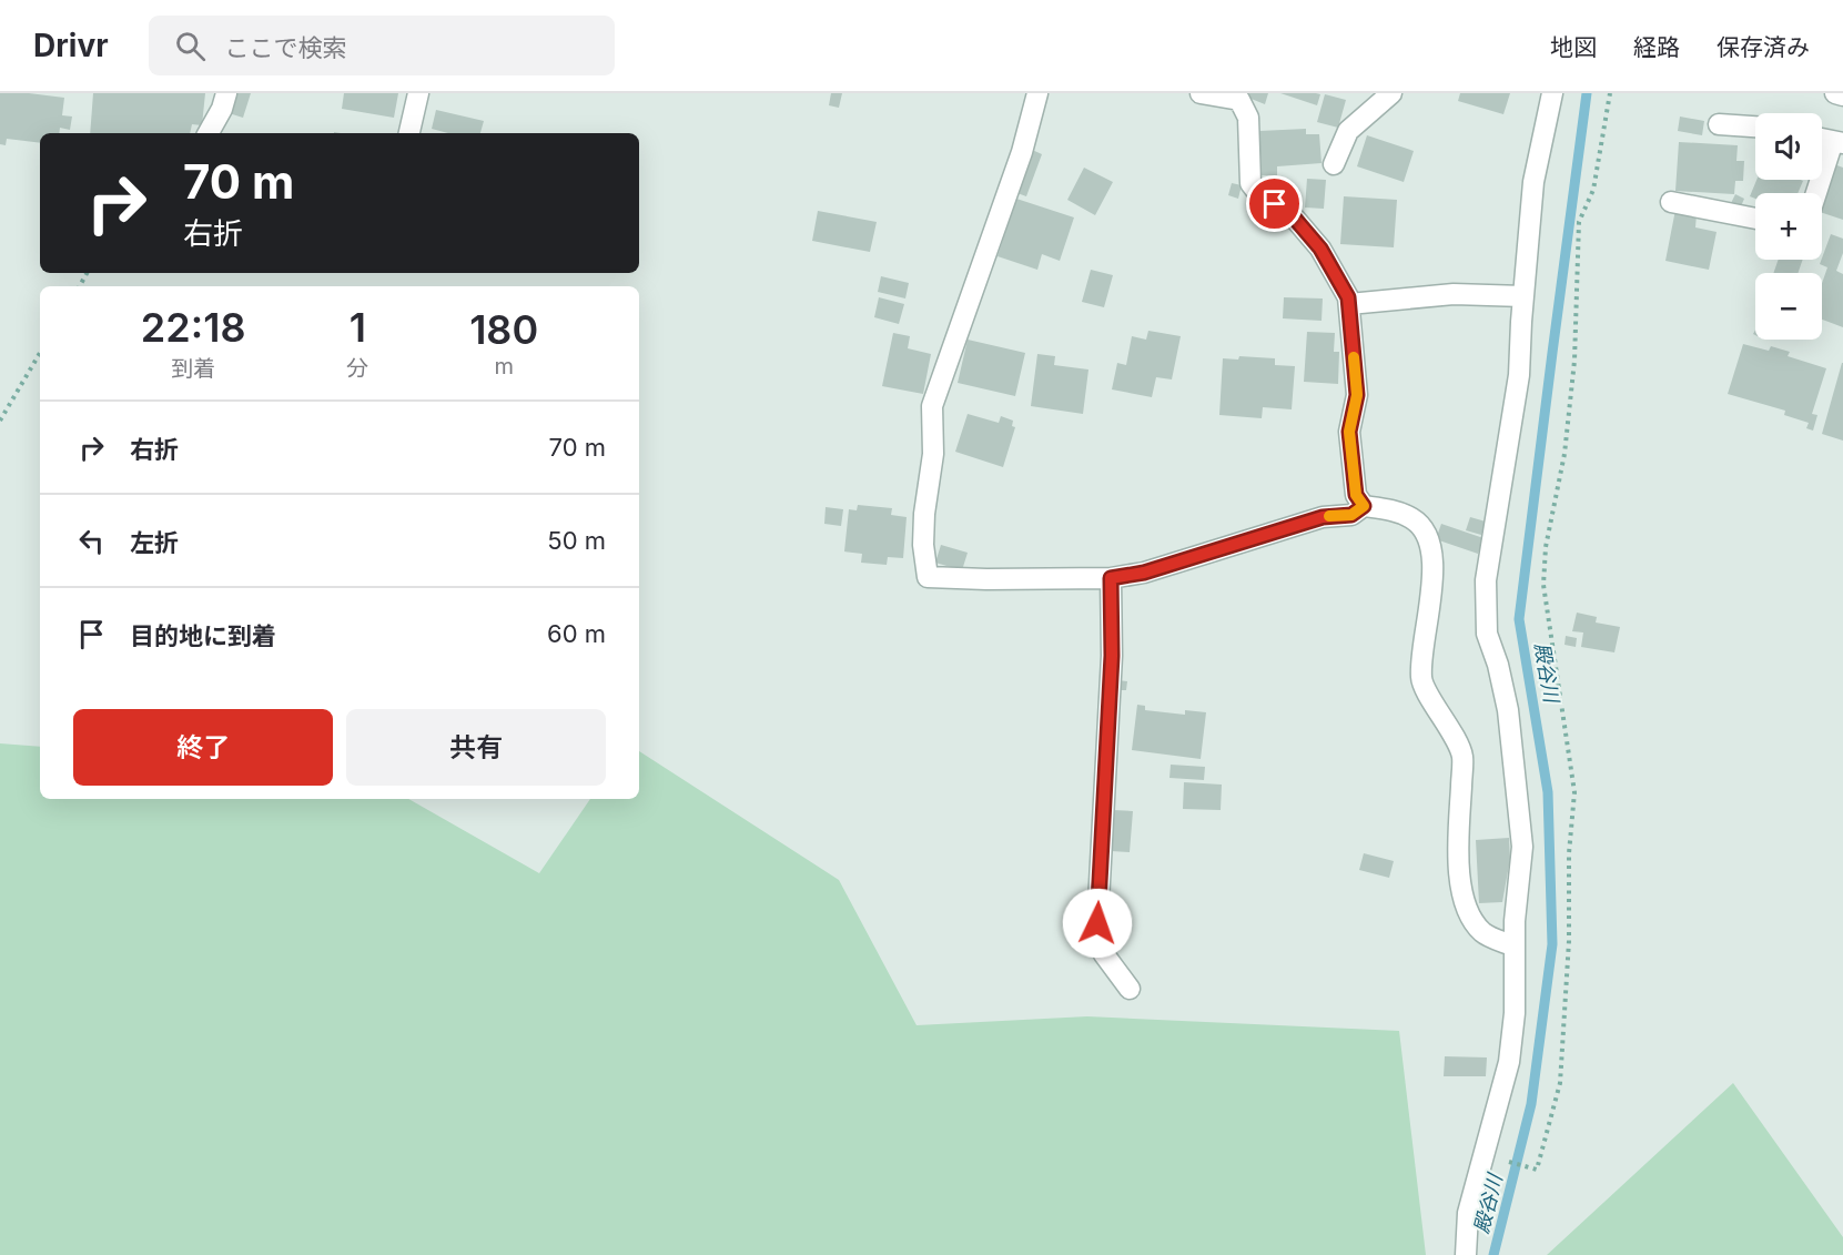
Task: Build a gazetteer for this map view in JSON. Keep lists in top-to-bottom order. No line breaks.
{"water":["殿谷川"],"page":{"header":"Drivr","search":"ここで検索","nav":["地図","経路","保存済み"],"map_buttons":["+","−"],"turn":["70 m","右折"],"eta":["22:18","到着","1","分","180","m"],"list":[{"name":"右折","value":"70 m"},{"name":"左折","value":"50 m"},{"name":"目的地に到着","value":"60 m"}],"buttons":["終了","共有"]}}
